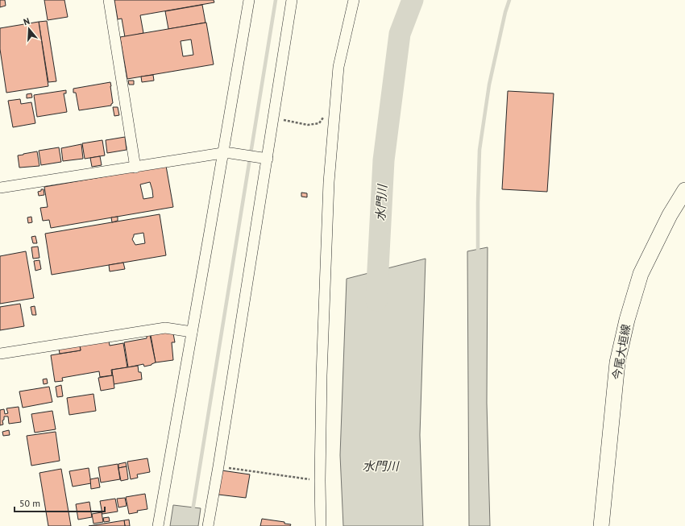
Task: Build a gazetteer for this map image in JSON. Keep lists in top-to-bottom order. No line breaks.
{"streets":{"main road":["今尾大垣線"]},"water":["水門川"],"scale_bar":"50 m","north":"top"}
